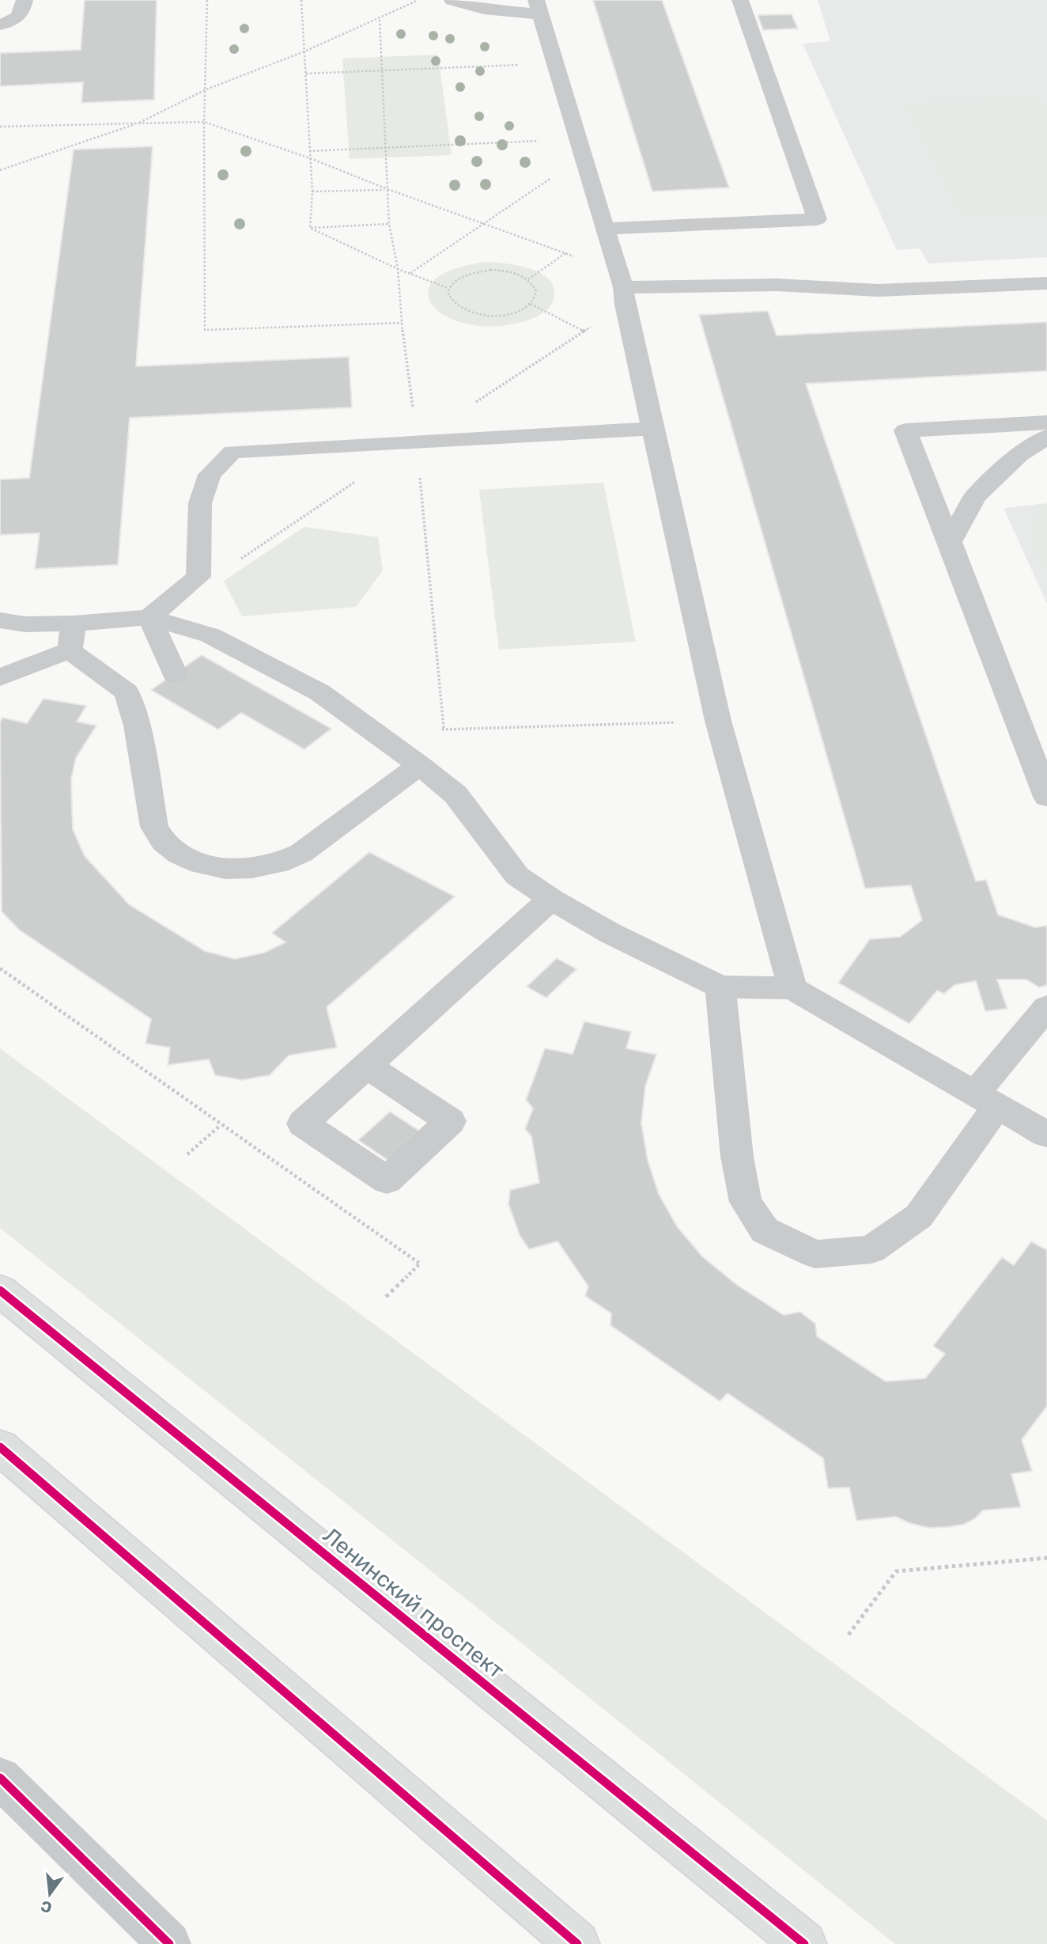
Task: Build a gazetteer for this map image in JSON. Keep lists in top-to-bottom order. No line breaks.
{"streets":{"main road":["Ленинский проспект"]},"north":"bottom"}
